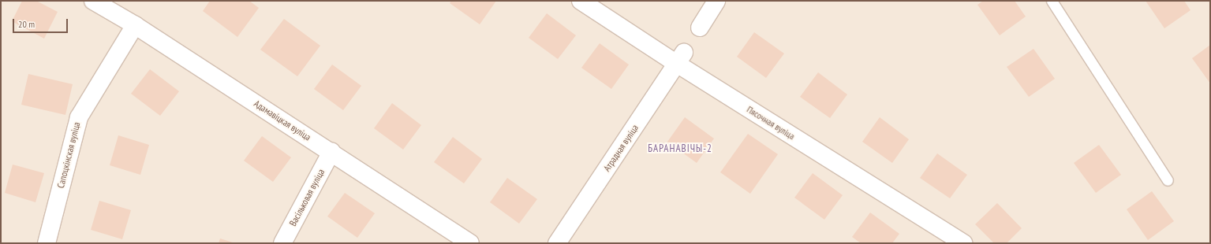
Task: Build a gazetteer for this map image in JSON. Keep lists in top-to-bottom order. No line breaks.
{"streets":{"street":["Адамавіцкая вуліца","Пясочная вуліца","Атрадная вуліца","Сапоцкінская вуліца","Васільковая вуліца"]},"crossings":[["Адамавіцкая вуліца","Сапоцкінская вуліца"],["Адамавіцкая вуліца","Васільковая вуліца"],["Пясочная вуліца","Атрадная вуліца"]],"districts":["БАРАНАВІЧЫ-2"],"scale_bar":"20 m"}
